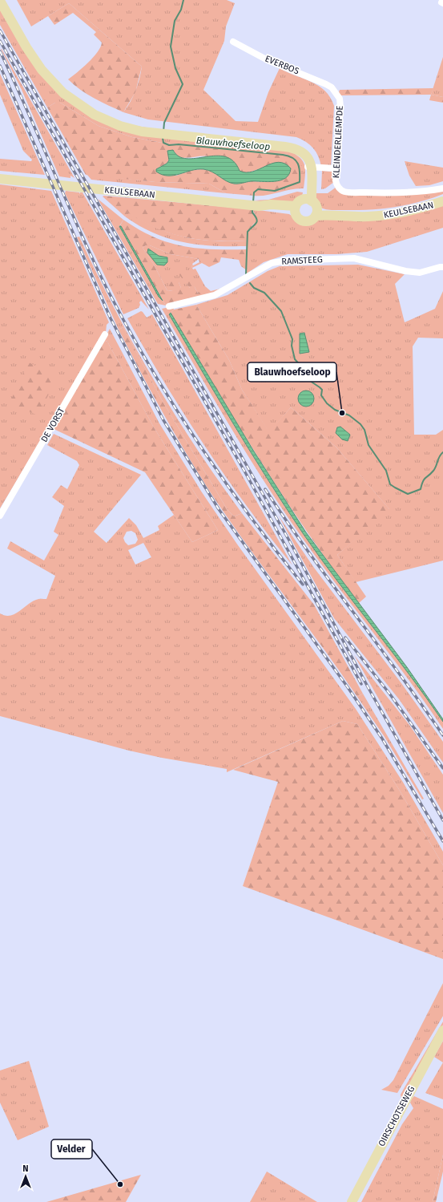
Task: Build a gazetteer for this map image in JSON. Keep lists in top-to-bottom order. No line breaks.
{"streets":{"street":["EVERBOS","KLEINDERLIEMPDE","KEULSEBAAN","RAMSTEEG","DE VORST","OIRSCHOTSEWEG"]},"crossings":[["EVERBOS","KLEINDERLIEMPDE"]],"water":["Blauwhoefseloop"],"places":["Blauwhoefseloop","Velder"],"north":"top"}
